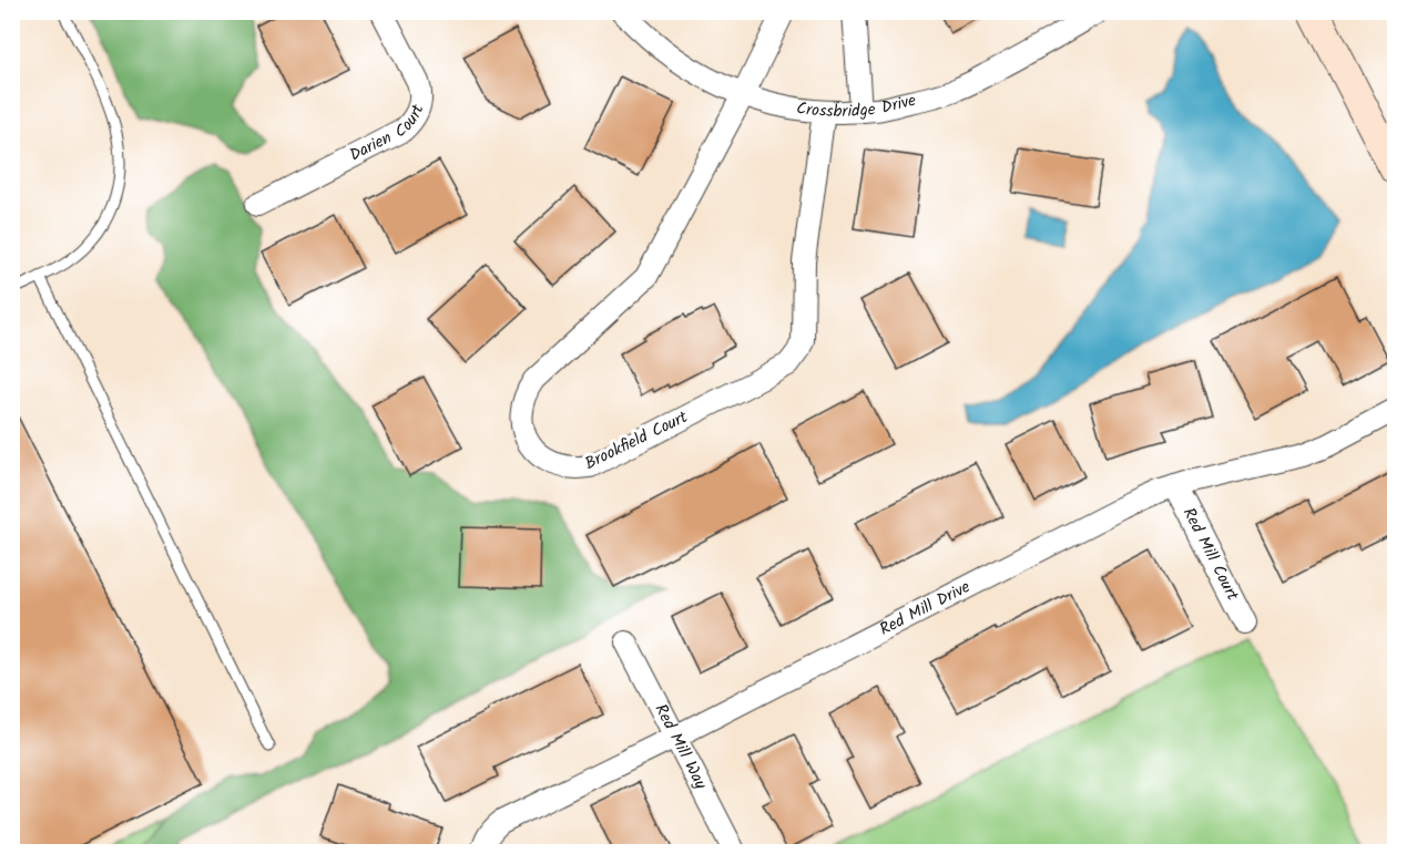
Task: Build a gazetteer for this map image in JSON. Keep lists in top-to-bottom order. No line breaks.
{"streets":{"street":["Crossbridge Drive","Darien Court","Brookfield Court","Red Mill Court","Red Mill Drive","Red Mill Way"]},"crossings":[["Crossbridge Drive","Brookfield Court"],["Red Mill Court","Red Mill Drive"],["Red Mill Drive","Red Mill Way"]]}
